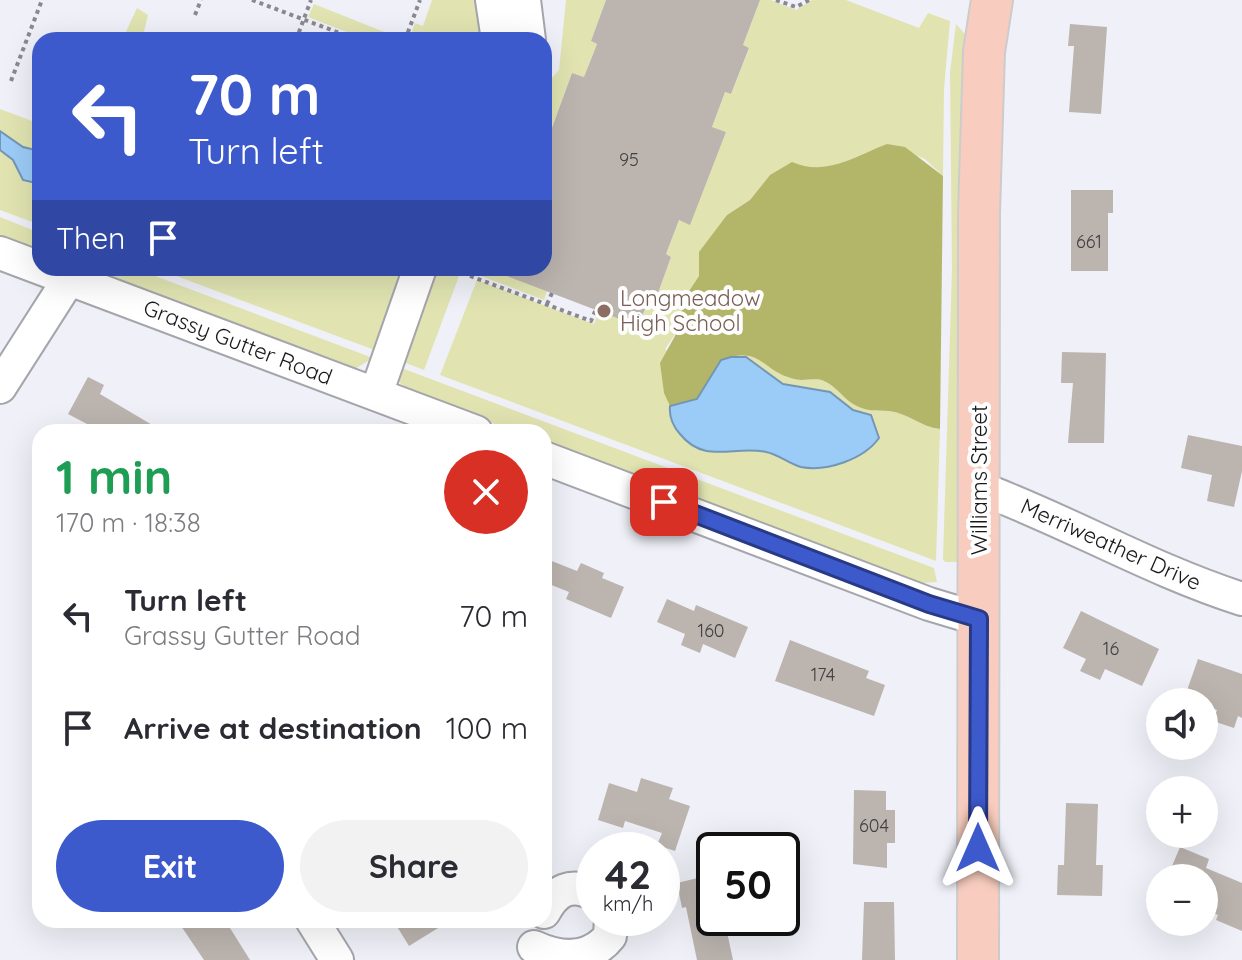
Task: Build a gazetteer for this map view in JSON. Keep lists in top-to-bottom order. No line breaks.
{"streets":{"main road":["Williams Street"],"street":["Grassy Gutter Road","Merriweather Drive"]},"crossings":[["Williams Street","Merriweather Drive"]],"places":["Longmeadow High School"],"house_numbers":["95","661","160","16","174","604"],"page":{"turn":["70 m","Turn left"],"then":"Then","heading":["1 min","170 m · 18:38"],"list":[{"name":"Turn left","note":"Grassy Gutter Road","value":"70 m"},{"name":"Arrive at destination","value":"100 m"}],"map_buttons":["+","−"],"buttons":["Exit","Share"],"speed":"42 km/h","limit":"50"}}
